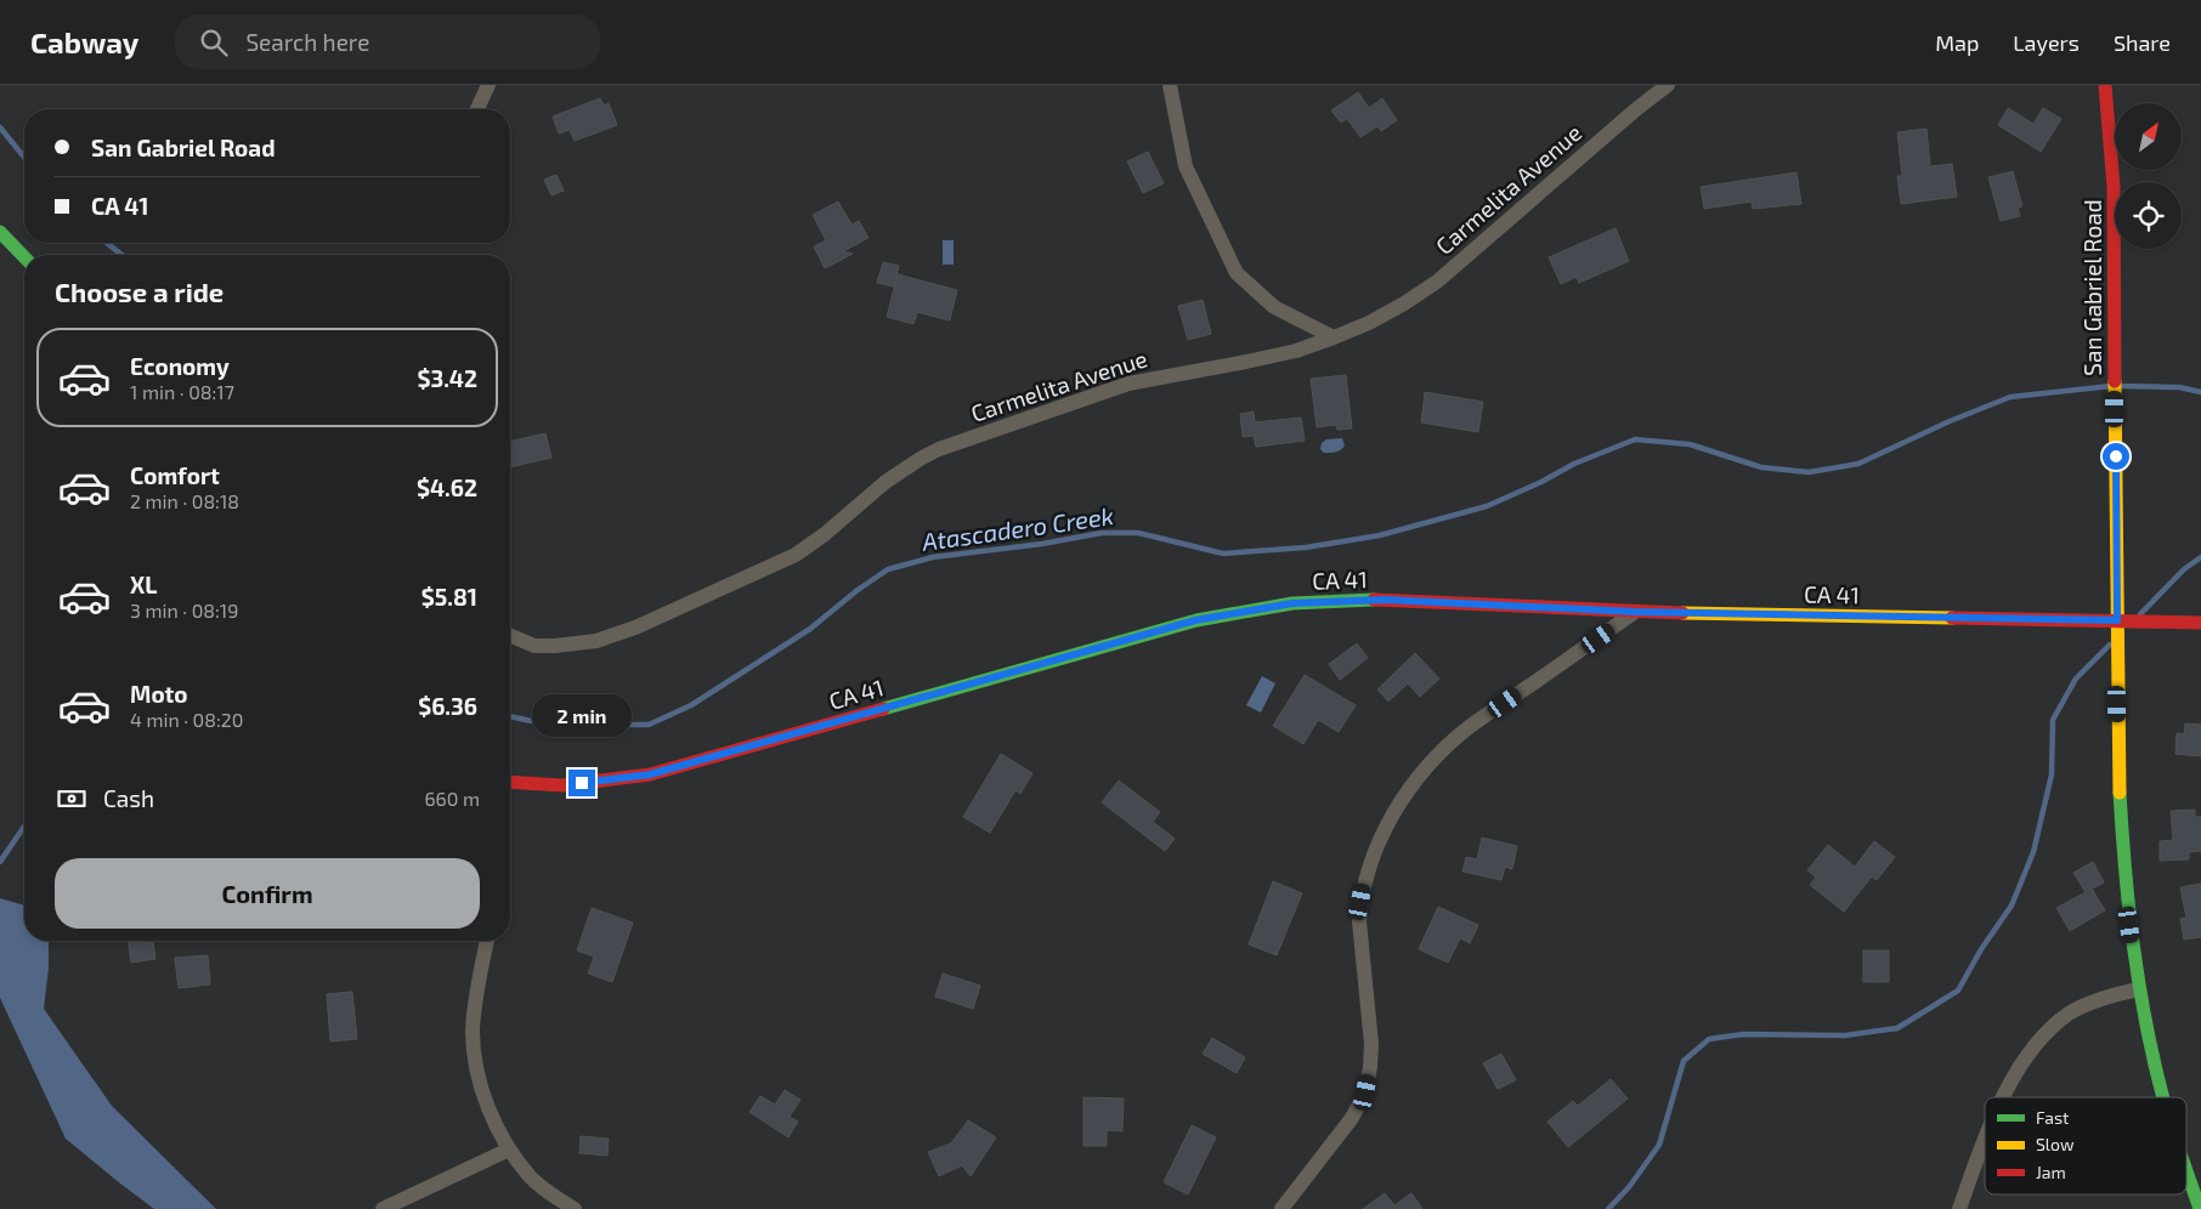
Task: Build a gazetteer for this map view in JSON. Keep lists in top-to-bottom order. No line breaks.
{"streets":{"main road":["San Gabriel Road","CA 41"],"street":["Carmelita Avenue"]},"crossings":[["San Gabriel Road","CA 41"]],"water":["Atascadero Creek"],"legend":["Fast","Slow","Jam"],"north":"top right","page":{"header":"Cabway","search":"Search here","nav":["Map","Layers","Share"],"banner":["San Gabriel Road","CA 41"],"heading":"Choose a ride","list":[{"name":"Economy","note":"1 min · 08:17","value":"$3.42"},{"name":"Comfort","note":"2 min · 08:18","value":"$4.62"},{"name":"XL","note":"3 min · 08:19","value":"$5.81"},{"name":"Moto","note":"4 min · 08:20","value":"$6.36"}],"bubble":"2 min","pay":["Cash","660 m"],"buttons":"Confirm"}}
